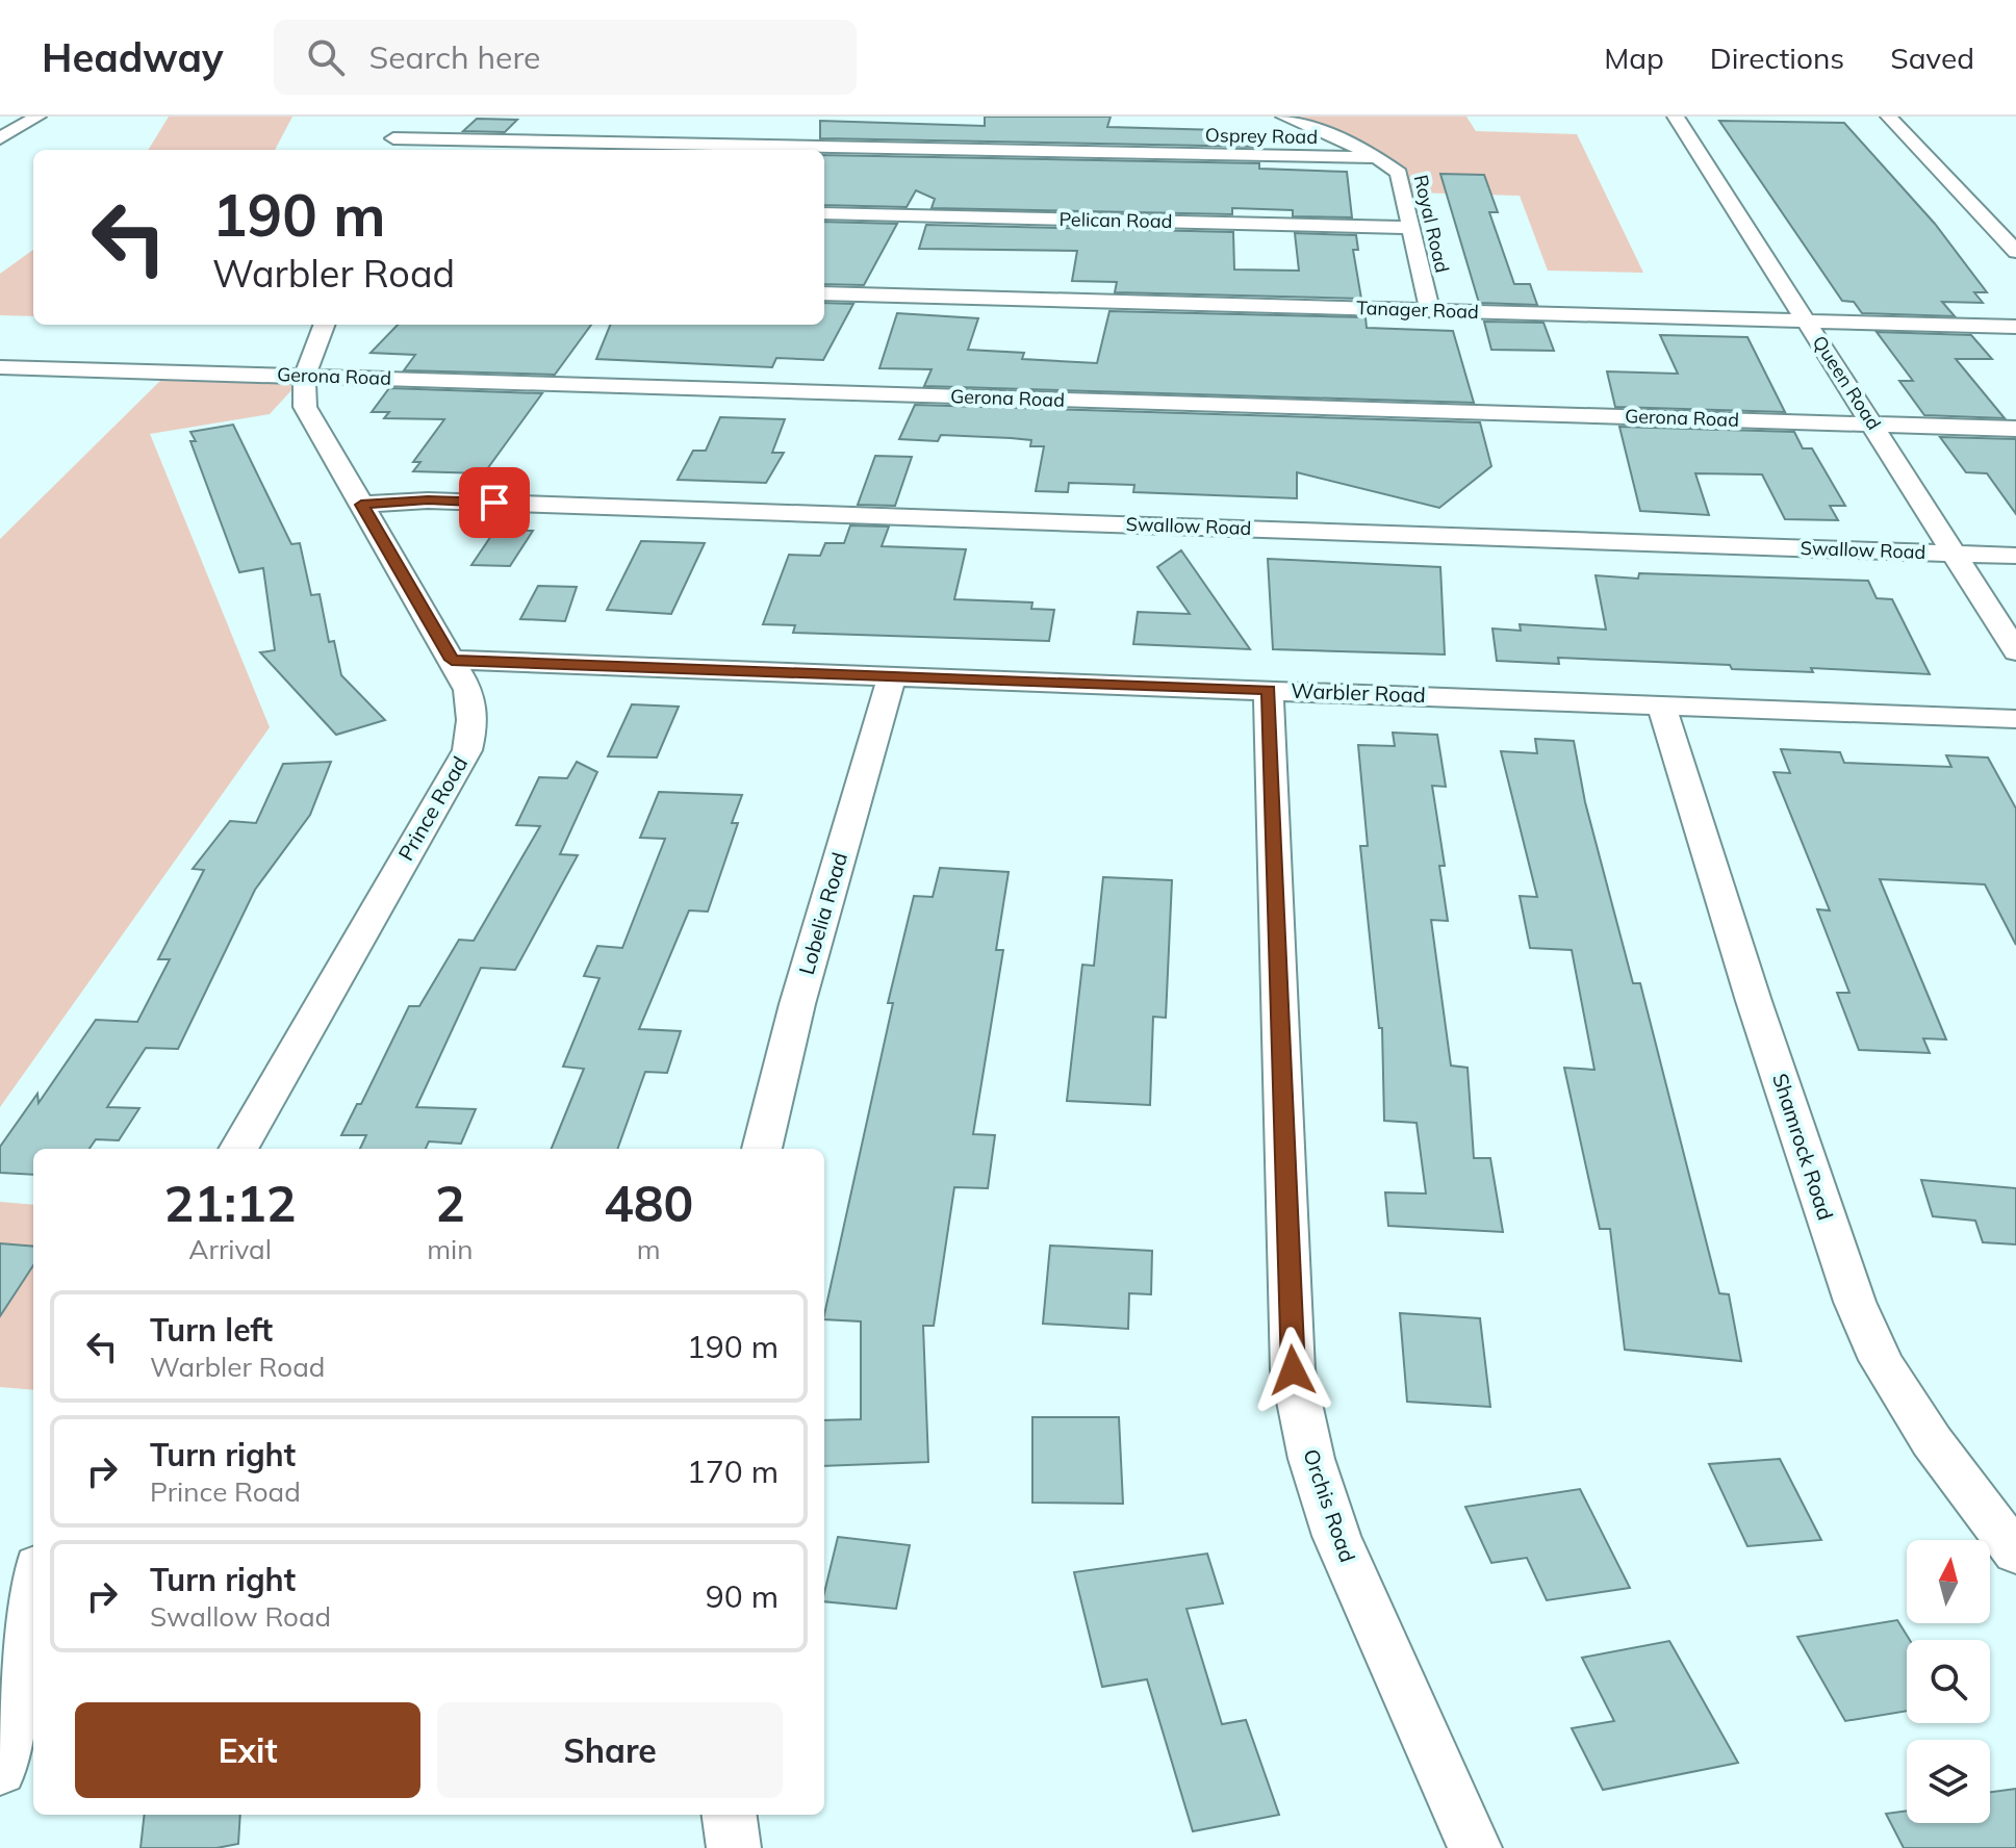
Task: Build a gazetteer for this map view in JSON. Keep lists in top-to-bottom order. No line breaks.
{"streets":{"street":["Osprey Road","Pelican Road","Royal Road","Tanager Road","Gerona Road","Queen Road","Swallow Road","Warbler Road","Prince Road","Lobelia Road","Shamrock Road","Orchis Road"]},"crossings":[["Osprey Road","Royal Road"],["Pelican Road","Royal Road"],["Royal Road","Tanager Road"],["Tanager Road","Queen Road"],["Gerona Road","Queen Road"],["Gerona Road","Prince Road"],["Queen Road","Swallow Road"],["Swallow Road","Prince Road"],["Warbler Road","Prince Road"],["Warbler Road","Lobelia Road"],["Warbler Road","Shamrock Road"],["Warbler Road","Orchis Road"]],"north":"top","page":{"header":"Headway","search":"Search here","nav":["Map","Directions","Saved"],"turn":["190 m","Warbler Road"],"eta":["21:12","Arrival","2","min","480","m"],"list":[{"name":"Turn left","note":"Warbler Road","value":"190 m"},{"name":"Turn right","note":"Prince Road","value":"170 m"},{"name":"Turn right","note":"Swallow Road","value":"90 m"}],"buttons":["Exit","Share"]}}
